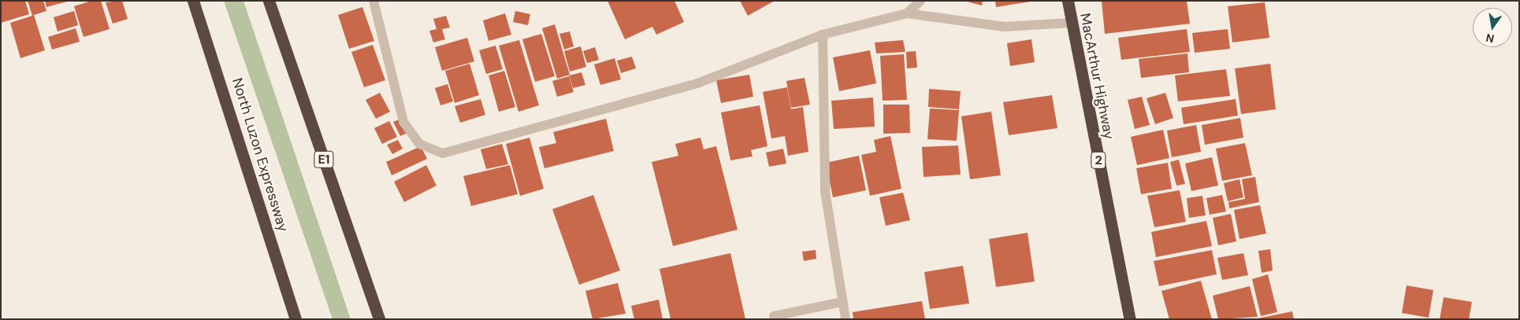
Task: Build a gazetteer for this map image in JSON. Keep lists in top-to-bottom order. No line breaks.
{"streets":{"highway":["MacArthur Highway","North Luzon Expressway","E1","2"]},"north":"bottom"}
